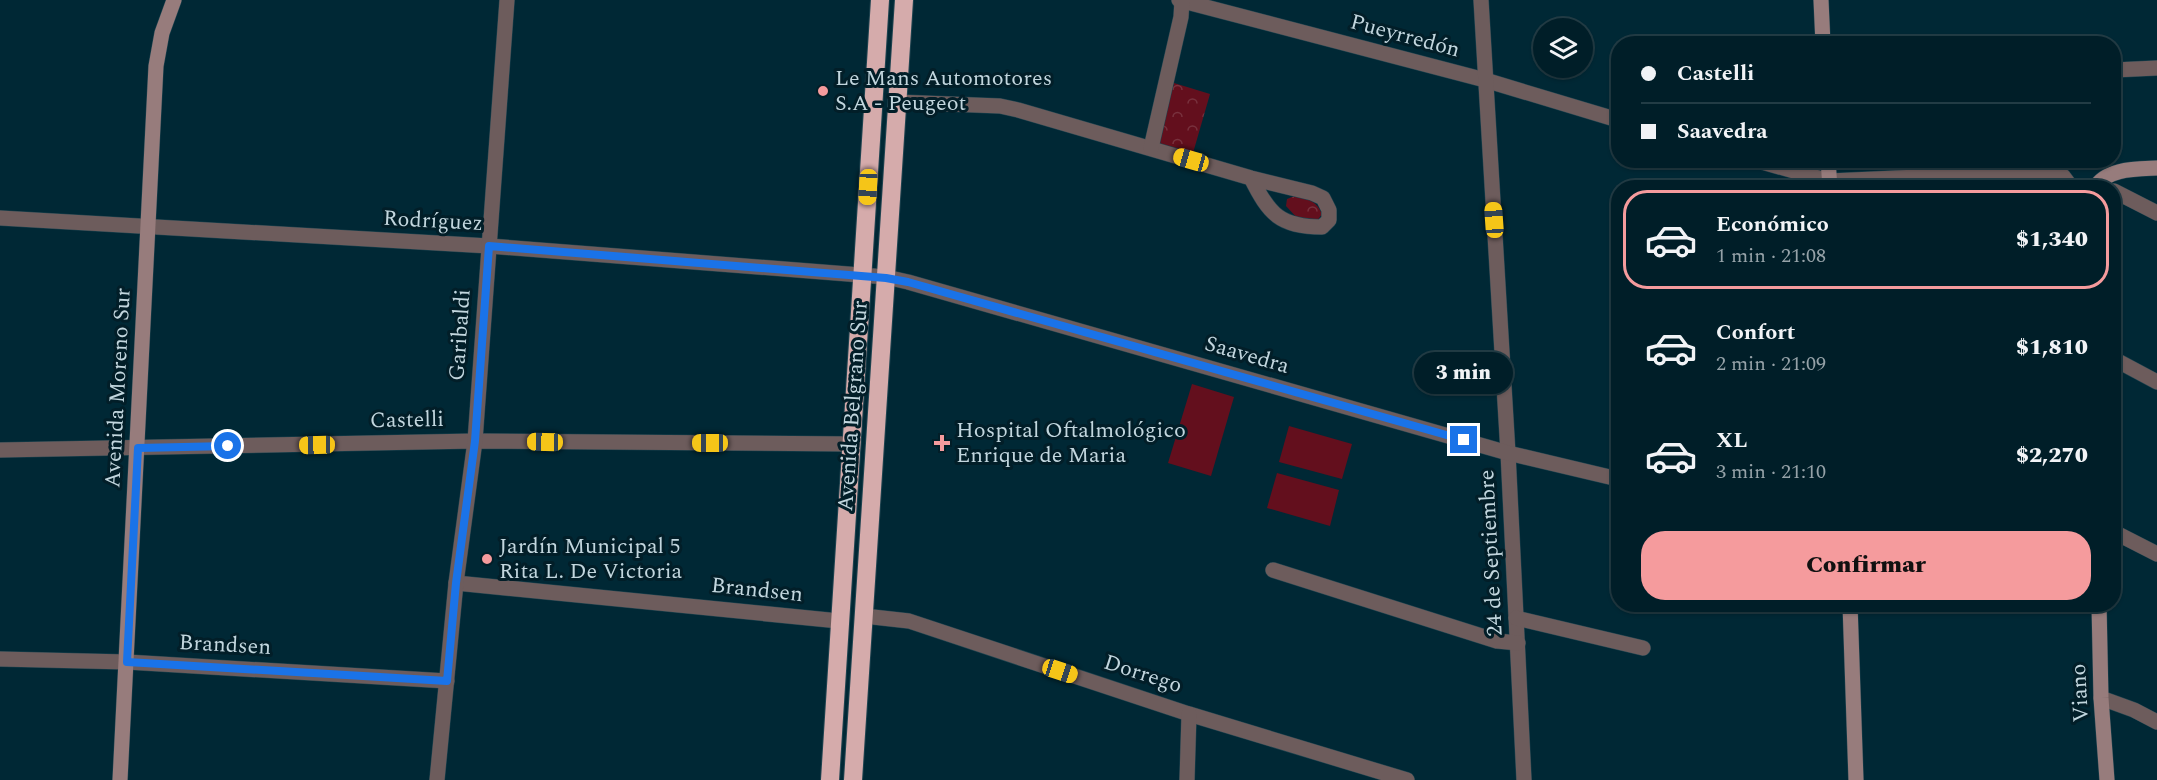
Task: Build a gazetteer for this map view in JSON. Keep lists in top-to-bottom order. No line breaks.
{"streets":{"highway":["Avenida Belgrano Sur"],"street":["Pueyrredón","Rodríguez","Garibaldi","Saavedra","Avenida Moreno Sur","Castelli","24 de Septiembre","Brandsen","Dorrego","Viano"]},"crossings":[["Pueyrredón","24 de Septiembre"],["Rodríguez","Garibaldi"],["Rodríguez","Saavedra"],["Rodríguez","Avenida Moreno Sur"],["Rodríguez","Avenida Belgrano Sur"],["Garibaldi","Castelli"],["Garibaldi","Brandsen"],["Saavedra","Avenida Belgrano Sur"],["Saavedra","24 de Septiembre"],["Avenida Moreno Sur","Castelli"],["Avenida Moreno Sur","Brandsen"],["Avenida Belgrano Sur","Castelli"],["Avenida Belgrano Sur","Brandsen"],["Avenida Belgrano Sur","Dorrego"]],"places":{"other":["Le Mans Automotores S.A - Peugeot","Jardín Municipal 5 Rita L. De Victoria"],"health":["Hospital Oftalmológico Enrique de Maria"]},"page":{"banner":["Castelli","Saavedra"],"list":[{"name":"Económico","note":"1 min · 21:08","value":"$1,340"},{"name":"Confort","note":"2 min · 21:09","value":"$1,810"},{"name":"XL","note":"3 min · 21:10","value":"$2,270"}],"bubble":"3 min","buttons":"Confirmar"}}
